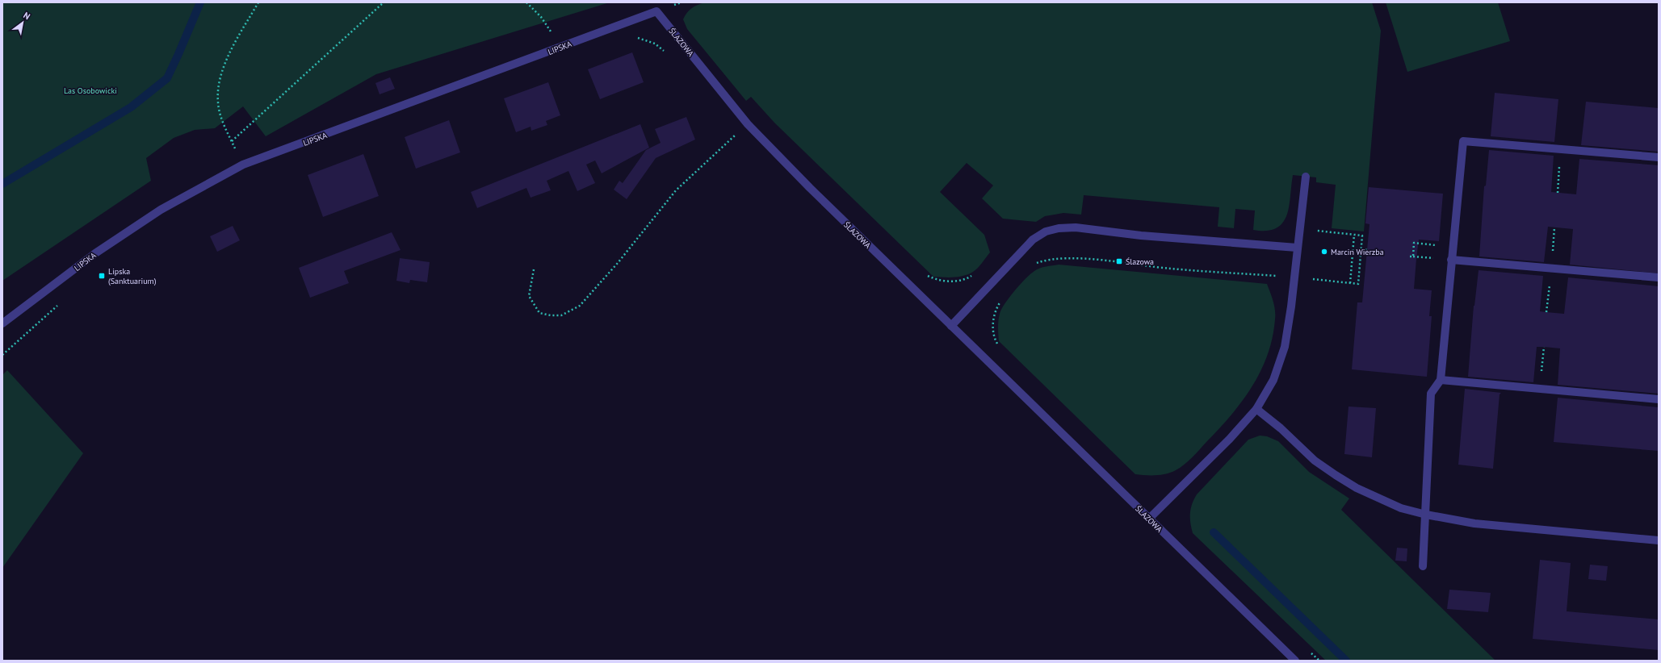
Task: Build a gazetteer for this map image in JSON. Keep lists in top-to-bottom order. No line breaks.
{"streets":{"street":["ŚLAZOWA","LIPSKA"]},"crossings":[["ŚLAZOWA","LIPSKA"]],"parks":["Las Osobowicki"],"places":{"other":["Marcin Wierzba"],"transit":["Ślazowa","Lipska (Sanktuarium)"]},"north":"top right"}
